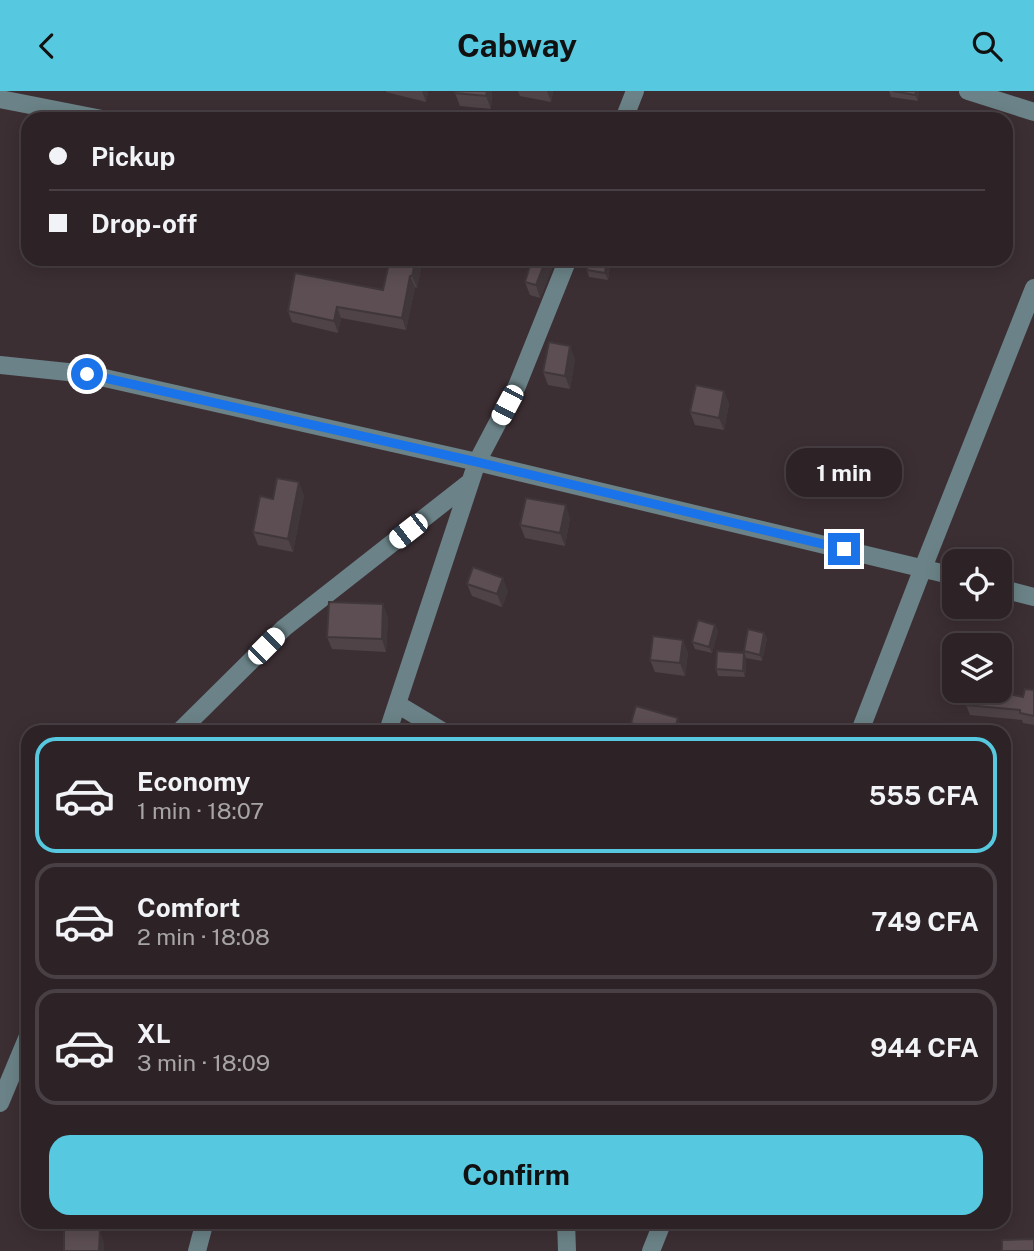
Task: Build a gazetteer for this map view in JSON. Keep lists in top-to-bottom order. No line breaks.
{"page":{"header":"Cabway","banner":["Pickup","Drop-off"],"bubble":"1 min","list":[{"name":"Economy","note":"1 min · 18:07","value":"555 CFA"},{"name":"Comfort","note":"2 min · 18:08","value":"749 CFA"},{"name":"XL","note":"3 min · 18:09","value":"944 CFA"}],"buttons":"Confirm"}}
